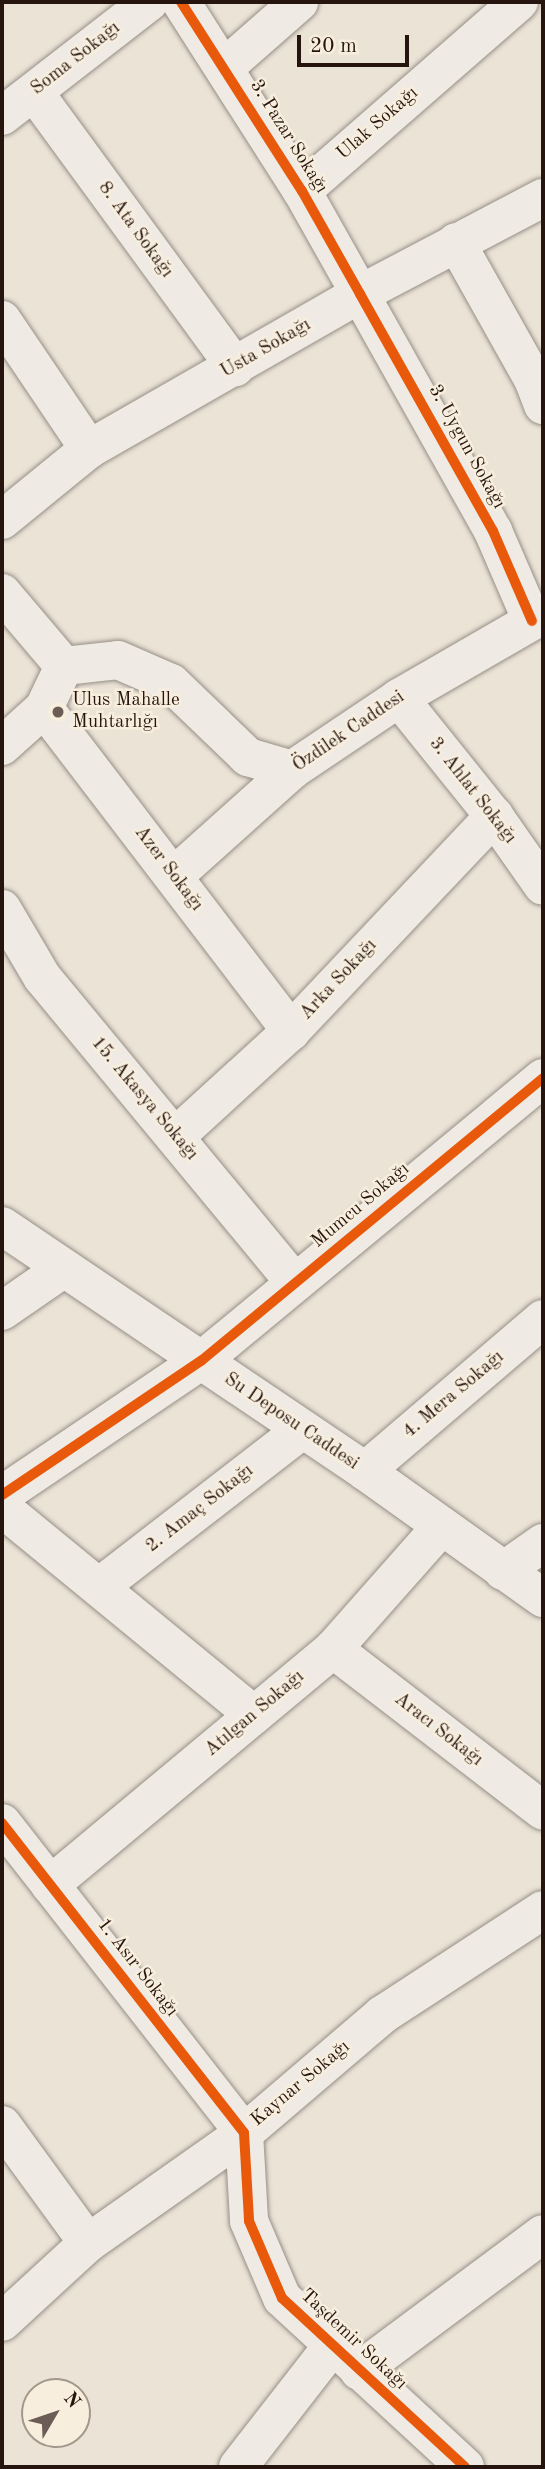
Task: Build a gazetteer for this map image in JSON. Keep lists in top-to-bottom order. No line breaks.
{"streets":{"street":["Soma Sokağı","Ulak Sokağı","3. Pazar Sokağı","8. Ata Sokağı","Usta Sokağı","3. Uygun Sokağı","Özdilek Caddesi","3. Ahlat Sokağı","Azer Sokağı","Arka Sokağı","15. Akasya Sokağı","Mumcu Sokağı","4. Mera Sokağı","Su Deposu Caddesi","2. Amaç Sokağı","Atılgan Sokağı","Aracı Sokağı","1. Asır Sokağı","Kaynar Sokağı","Taşdemir Sokağı"]},"crossings":[["Soma Sokağı","8. Ata Sokağı"],["Ulak Sokağı","3. Pazar Sokağı"],["3. Pazar Sokağı","Usta Sokağı"],["3. Pazar Sokağı","3. Uygun Sokağı"],["8. Ata Sokağı","Usta Sokağı"],["Usta Sokağı","3. Uygun Sokağı"],["3. Uygun Sokağı","Özdilek Caddesi"],["Özdilek Caddesi","3. Ahlat Sokağı"],["Özdilek Caddesi","Azer Sokağı"],["3. Ahlat Sokağı","Arka Sokağı"],["Azer Sokağı","Arka Sokağı"],["Arka Sokağı","15. Akasya Sokağı"],["15. Akasya Sokağı","Mumcu Sokağı"],["Mumcu Sokağı","Su Deposu Caddesi"],["4. Mera Sokağı","Su Deposu Caddesi"],["Su Deposu Caddesi","2. Amaç Sokağı"],["Su Deposu Caddesi","Atılgan Sokağı"],["Atılgan Sokağı","Aracı Sokağı"],["Atılgan Sokağı","1. Asır Sokağı"],["1. Asır Sokağı","Kaynar Sokağı"],["1. Asır Sokağı","Taşdemir Sokağı"],["Kaynar Sokağı","Taşdemir Sokağı"]],"places":["Ulus Mahalle Muhtarlığı"],"scale_bar":"20 m","north":"top right"}
